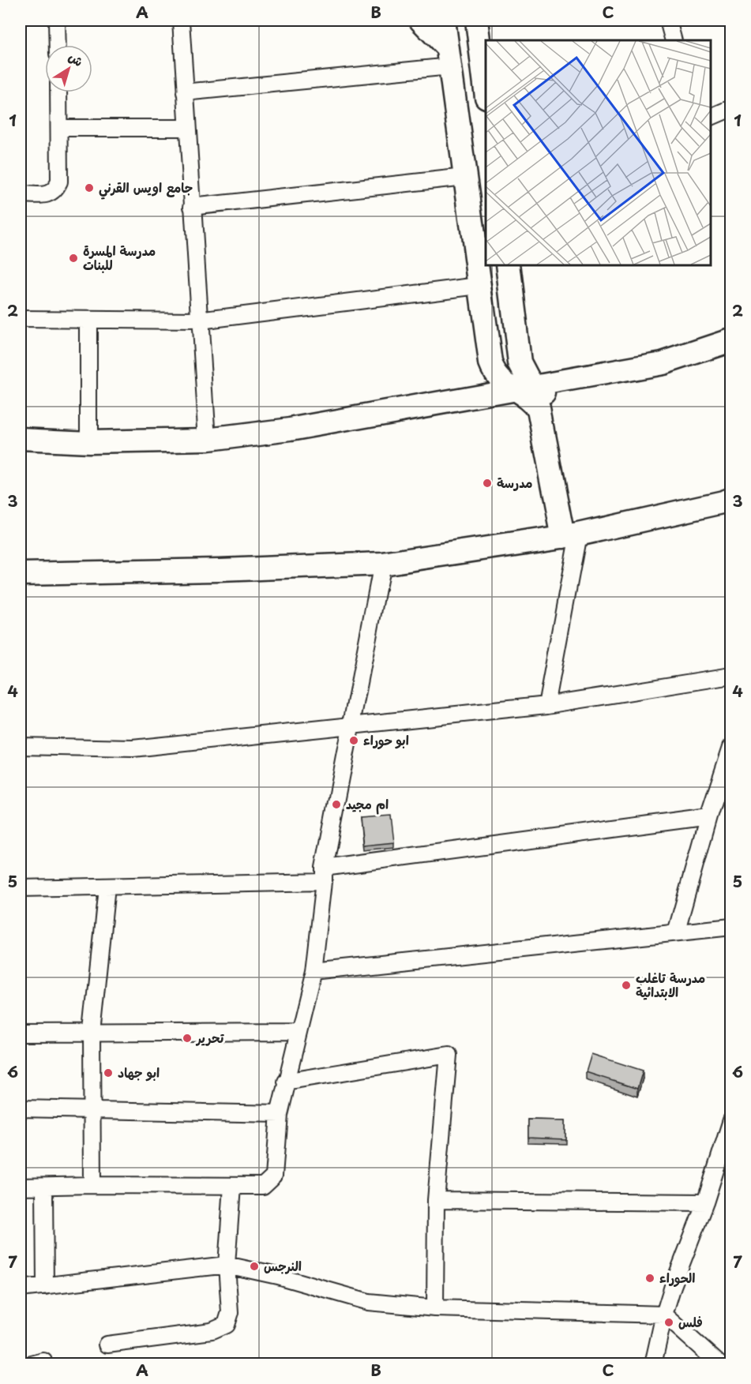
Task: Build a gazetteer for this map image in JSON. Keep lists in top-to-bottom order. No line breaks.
{"places":["جامع اويس القرني","مدرسة المسرة للبنات","مدرسة","ابو حوراء","ام مجيد","مدرسة تاغلب الابتدائية","تحرير","ابو جهاد","النرجس","الحوراء","فلس"],"north":"top right","grid":{"columns":["A","B","C"],"rows":["1","2","3","4","5","6","7"]}}
